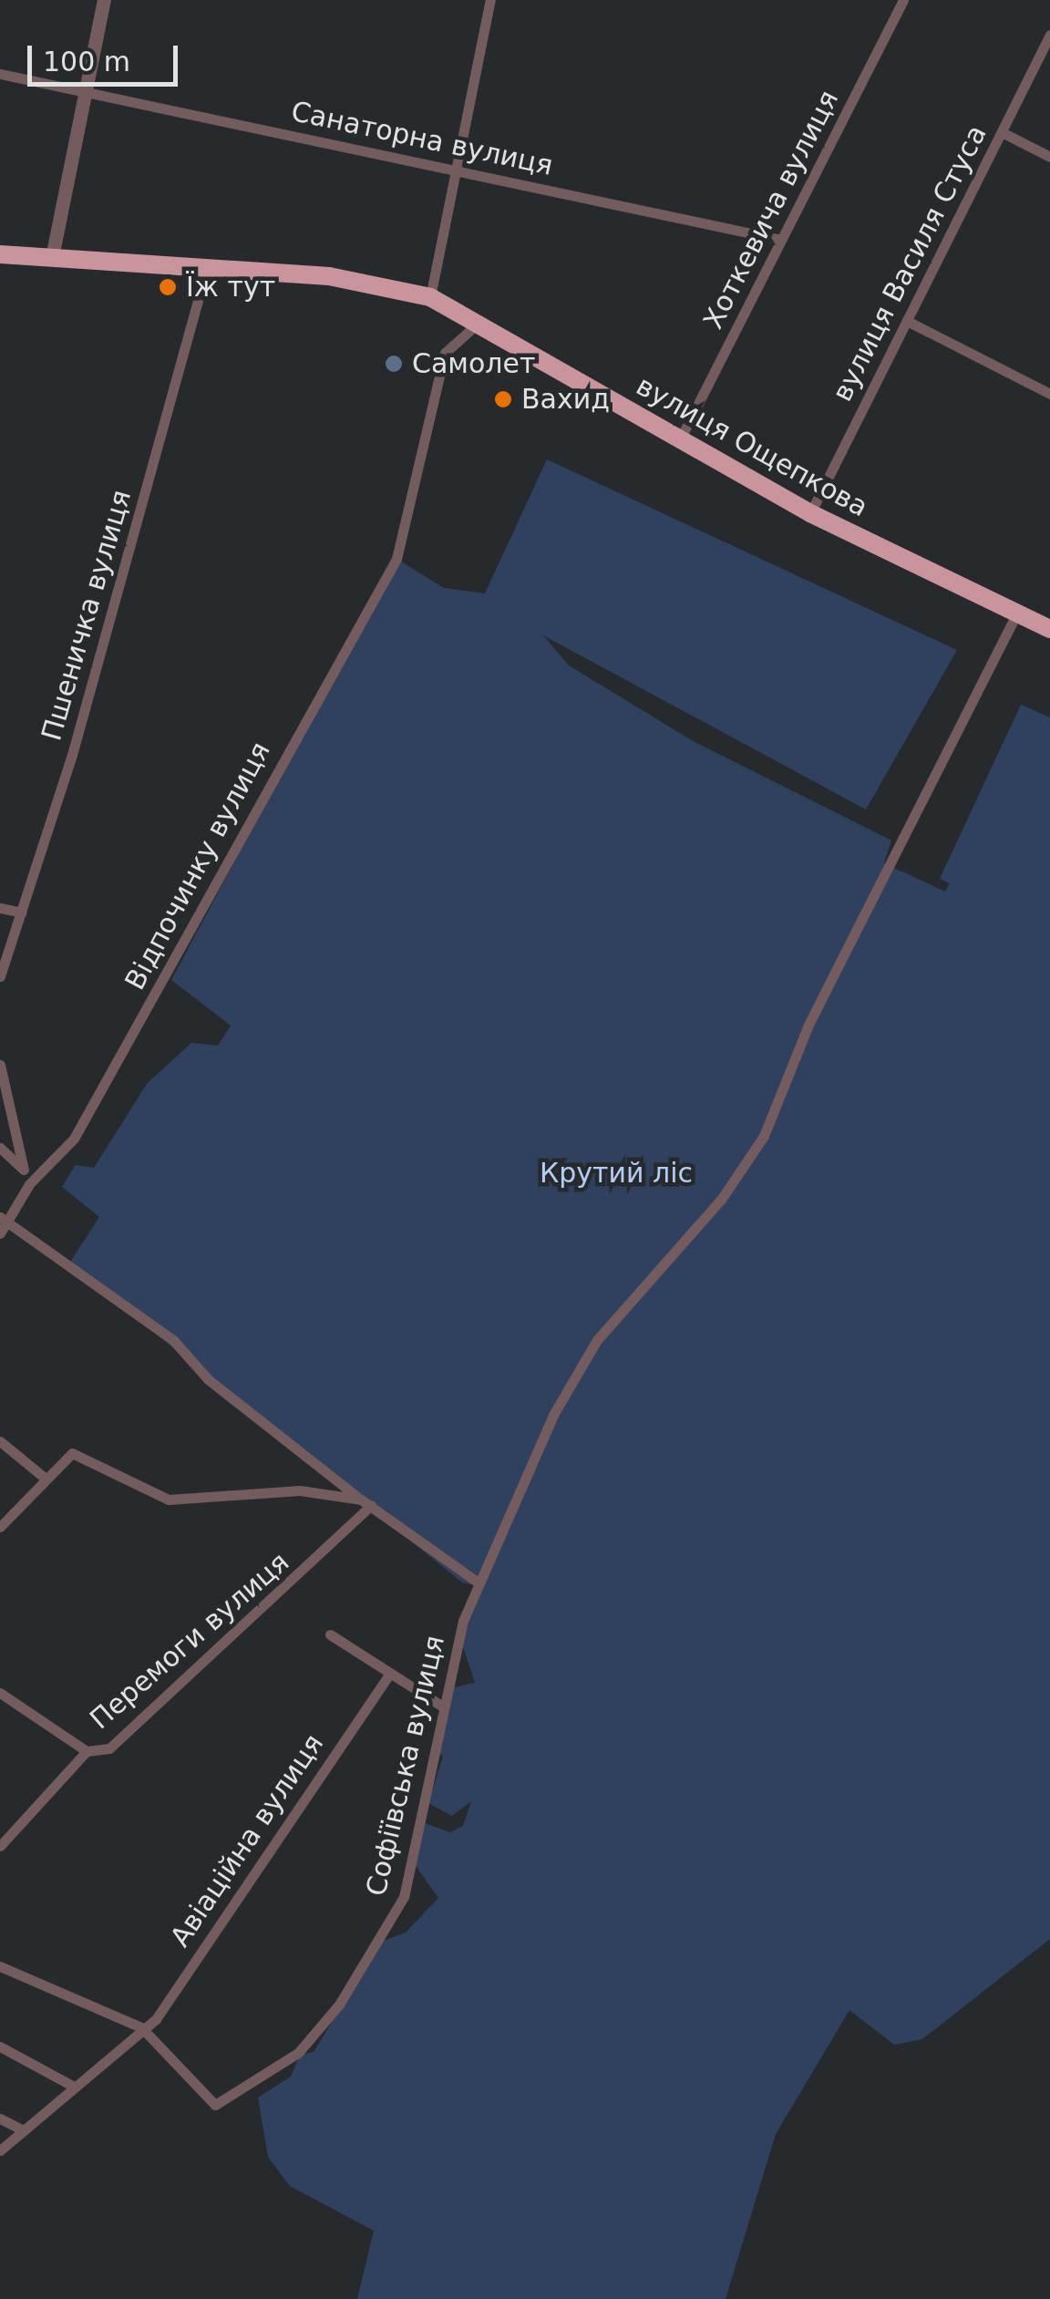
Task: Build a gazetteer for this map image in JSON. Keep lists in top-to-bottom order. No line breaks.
{"streets":{"highway":["вулиця Ощепкова"],"street":["Санаторна вулиця","Хоткевича вулиця","вулиця Василя Стуса","Пшеничка вулиця","Відпочинку вулиця","Перемоги вулиця","Софіївська вулиця","Авіаційна вулиця"]},"crossings":[["Санаторна вулиця","Хоткевича вулиця"],["Хоткевича вулиця","вулиця Ощепкова"],["вулиця Василя Стуса","вулиця Ощепкова"],["вулиця Ощепкова","Пшеничка вулиця"],["вулиця Ощепкова","Відпочинку вулиця"],["вулиця Ощепкова","Софіївська вулиця"],["Софіївська вулиця","Авіаційна вулиця"]],"parks":["Крутий ліс"],"places":["Їж тут","Самолет","Вахид"],"scale_bar":"100 m"}
